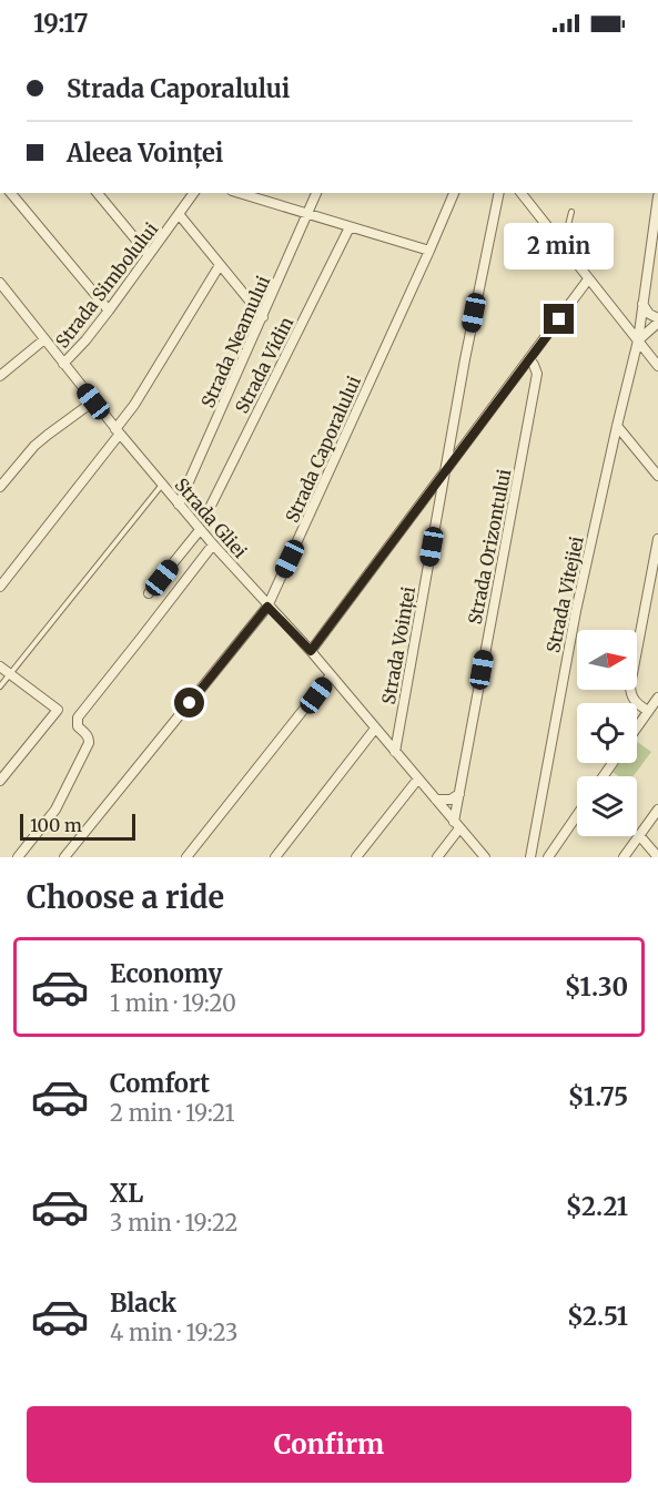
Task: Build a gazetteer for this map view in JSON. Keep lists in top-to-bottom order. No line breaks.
{"streets":{"street":["Strada Simbolului","Strada Neamului","Strada Vidin","Strada Caporalului","Strada Gliei","Strada Orizontului","Strada Vitejiei","Strada Voinței"]},"crossings":[["Strada Simbolului","Strada Gliei"],["Strada Neamului","Strada Gliei"],["Strada Caporalului","Strada Gliei"],["Strada Gliei","Strada Orizontului"],["Strada Gliei","Strada Voinței"]],"scale_bar":"100 m","north":"right","page":{"status":"19:17","banner":["Strada Caporalului","Aleea Voinței"],"bubble":"2 min","scale":"100 m","heading":"Choose a ride","list":[{"name":"Economy","note":"1 min · 19:20","value":"$1.30"},{"name":"Comfort","note":"2 min · 19:21","value":"$1.75"},{"name":"XL","note":"3 min · 19:22","value":"$2.21"},{"name":"Black","note":"4 min · 19:23","value":"$2.51"}],"buttons":"Confirm"}}
